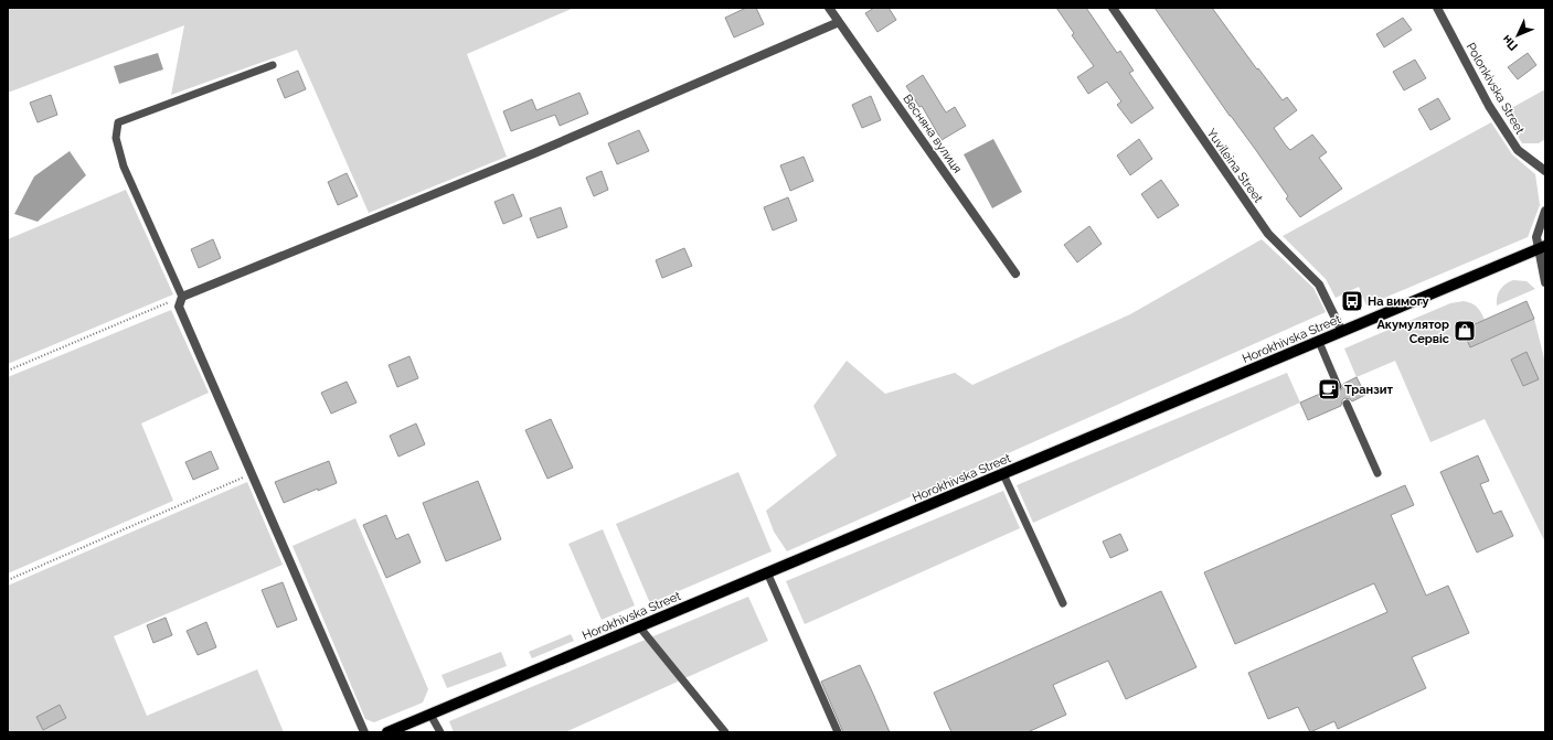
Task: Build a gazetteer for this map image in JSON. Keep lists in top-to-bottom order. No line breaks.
{"streets":{"main road":["Horokhivska Street"],"street":["Polonkivska Street","Весняна вулиця","Yuvileina Street"]},"crossings":[["Yuvileina Street","Horokhivska Street"]],"places":{"bus stop":["На вимогу"],"shop":["Акумулятор Сервіс"],"cafe":["Транзит"]},"north":"bottom left"}
